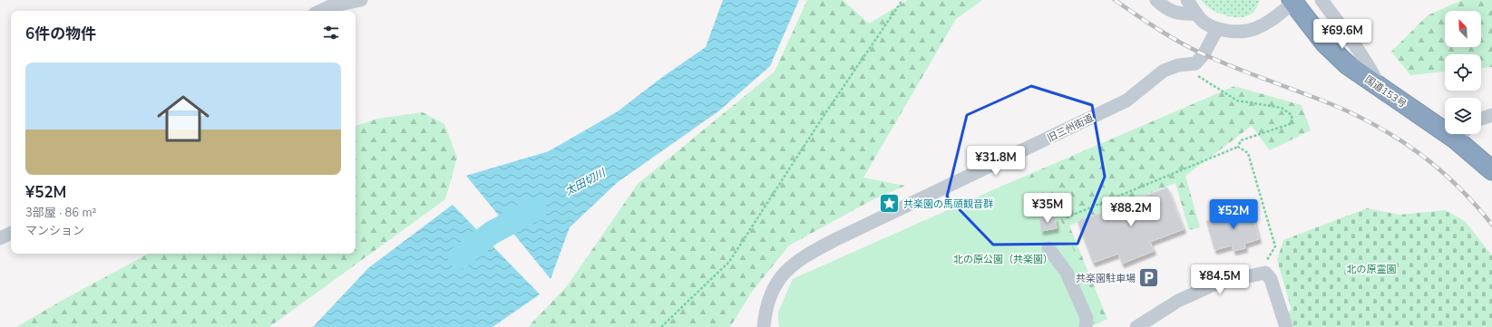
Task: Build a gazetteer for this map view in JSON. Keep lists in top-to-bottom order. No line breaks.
{"streets":{"highway":["国道153号"],"street":["旧三州街道"]},"water":["太田切川"],"parks":["北の原公園（共楽園）","北の原霊園"],"places":{"place":["共楽園の馬頭観音群"],"parking":["共楽園駐車場"]},"north":"top left","page":{"heading":"6件の物件","price":["¥69.6M","¥31.8M","¥35M","¥88.2M","¥52M","¥84.5M"],"list":[{"name":"¥52M","note":"3部屋 · 86 m² · マンション"}]}}
